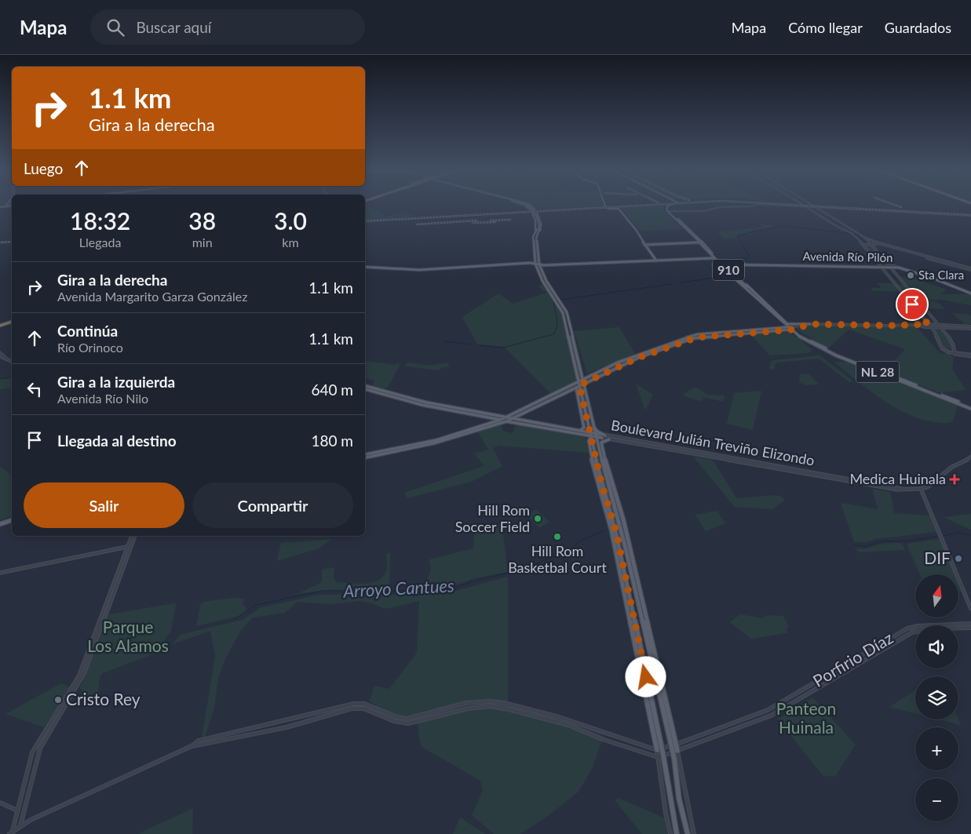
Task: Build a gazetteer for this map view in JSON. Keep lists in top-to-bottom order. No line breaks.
{"streets":{"main road":["Avenida Río Pilón","910","NL 28","Boulevard Julián Treviño Elizondo"],"street":["Porfirio Díaz"]},"crossings":[["Avenida Río Pilón","910"],["910","NL 28"]],"water":["Arroyo Cantues"],"parks":["Parque Los Alamos","Panteon Huinala"],"places":{"other":["Sta Clara","Hill Rom Soccer Field","Hill Rom Basketbal Court","DIF","Cristo Rey"],"health":["Medica Huinala"]},"north":"top","page":{"header":"Mapa","search":"Buscar aquí","nav":["Mapa","Cómo llegar","Guardados"],"turn":["1.1 km","Gira a la derecha"],"then":"Luego","eta":["18:32","Llegada","38","min","3.0","km"],"list":[{"name":"Gira a la derecha","note":"Avenida Margarito Garza González","value":"1.1 km"},{"name":"Continúa","note":"Río Orinoco","value":"1.1 km"},{"name":"Gira a la izquierda","note":"Avenida Río Nilo","value":"640 m"},{"name":"Llegada al destino","value":"180 m"}],"buttons":["Salir","Compartir"],"map_buttons":["+","−"]}}
